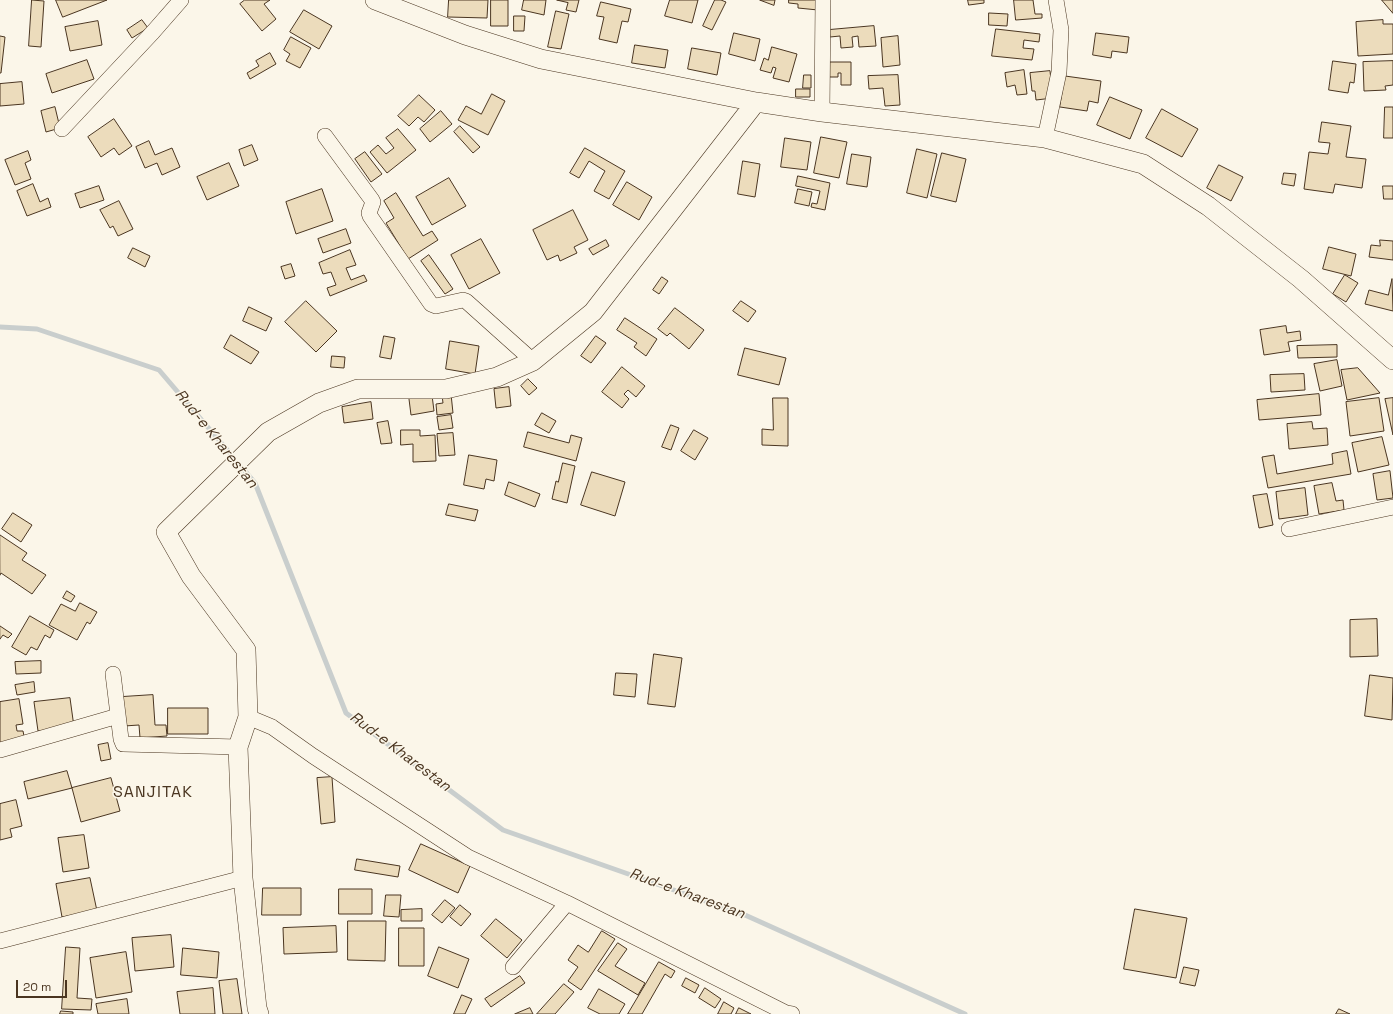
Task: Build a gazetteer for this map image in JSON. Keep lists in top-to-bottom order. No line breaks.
{"districts":["SANJITAK"],"water":["Rud-e Kharestan"],"scale_bar":"20 m"}
